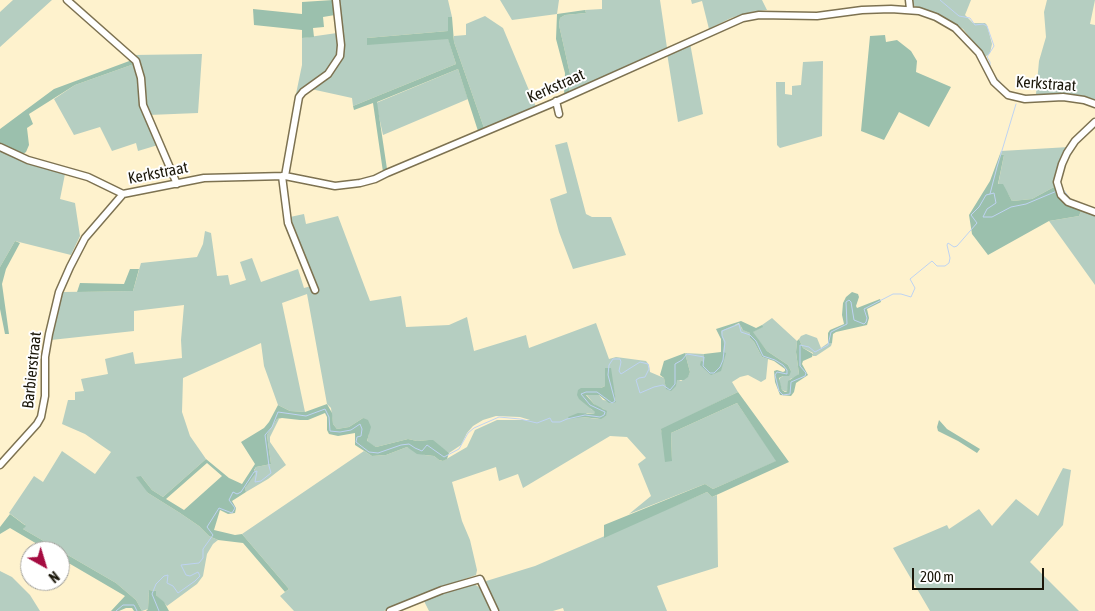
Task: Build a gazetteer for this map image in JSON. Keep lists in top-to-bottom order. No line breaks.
{"streets":{"street":["Kerkstraat","Barbierstraat"]},"crossings":[["Kerkstraat","Barbierstraat"]],"scale_bar":"200 m","north":"bottom right"}
